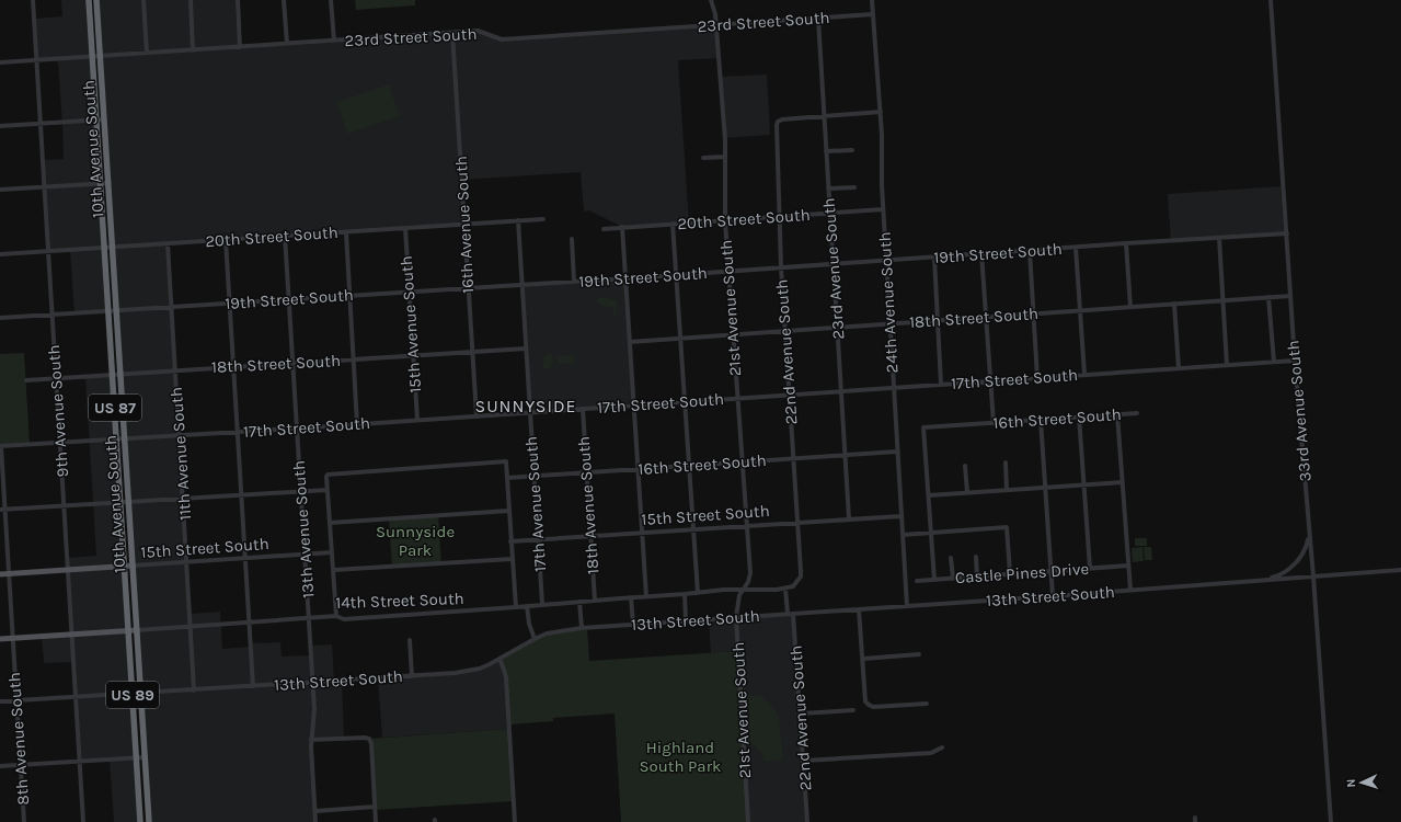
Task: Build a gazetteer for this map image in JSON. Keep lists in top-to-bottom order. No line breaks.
{"streets":{"highway":["10th Avenue South","US 87","US 89"],"main road":["15th Street South","14th Street South"],"street":["23rd Street South","20th Street South","16th Avenue South","19th Street South","23rd Avenue South","24th Avenue South","21st Avenue South","18th Street South","15th Avenue South","22nd Avenue South","17th Street South","9th Avenue South","33rd Avenue South","16th Street South","11th Avenue South","17th Avenue South","18th Avenue South","13th Avenue South","Castle Pines Drive","13th Street South","8th Avenue South"]},"crossings":[["23rd Street South","10th Avenue South"],["23rd Street South","16th Avenue South"],["23rd Street South","23rd Avenue South"],["23rd Street South","24th Avenue South"],["23rd Street South","21st Avenue South"],["23rd Street South","9th Avenue South"],["10th Avenue South","20th Street South"],["10th Avenue South","19th Street South"],["10th Avenue South","18th Street South"],["10th Avenue South","17th Street South"],["10th Avenue South","15th Street South"],["10th Avenue South","13th Street South"],["10th Avenue South","14th Street South"],["20th Street South","16th Avenue South"],["20th Street South","23rd Avenue South"],["20th Street South","24th Avenue South"],["20th Street South","21st Avenue South"],["20th Street South","15th Avenue South"],["20th Street South","22nd Avenue South"],["20th Street South","9th Avenue South"],["20th Street South","11th Avenue South"],["20th Street South","17th Avenue South"],["20th Street South","13th Avenue South"],["16th Avenue South","19th Street South"],["16th Avenue South","18th Street South"],["16th Avenue South","17th Street South"],["19th Street South","23rd Avenue South"],["19th Street South","24th Avenue South"],["19th Street South","21st Avenue South"],["19th Street South","15th Avenue South"],["19th Street South","22nd Avenue South"],["19th Street South","9th Avenue South"],["19th Street South","33rd Avenue South"],["19th Street South","11th Avenue South"],["19th Street South","17th Avenue South"],["19th Street South","13th Avenue South"],["23rd Avenue South","18th Street South"],["23rd Avenue South","22nd Avenue South"],["23rd Avenue South","17th Street South"],["23rd Avenue South","16th Street South"],["23rd Avenue South","15th Street South"],["24th Avenue South","18th Street South"],["24th Avenue South","17th Street South"],["24th Avenue South","16th Street South"],["24th Avenue South","15th Street South"],["24th Avenue South","13th Street South"],["21st Avenue South","18th Street South"],["21st Avenue South","17th Street South"],["21st Avenue South","16th Street South"],["21st Avenue South","15th Street South"],["21st Avenue South","13th Street South"],["21st Avenue South","14th Street South"],["18th Street South","15th Avenue South"],["18th Street South","22nd Avenue South"],["18th Street South","9th Avenue South"],["18th Street South","33rd Avenue South"],["18th Street South","11th Avenue South"],["18th Street South","17th Avenue South"],["18th Street South","13th Avenue South"],["15th Avenue South","17th Street South"],["22nd Avenue South","17th Street South"],["22nd Avenue South","16th Street South"],["22nd Avenue South","15th Street South"],["22nd Avenue South","13th Street South"],["22nd Avenue South","14th Street South"],["17th Street South","9th Avenue South"],["17th Street South","33rd Avenue South"],["17th Street South","11th Avenue South"],["17th Street South","17th Avenue South"],["17th Street South","18th Avenue South"],["17th Street South","13th Avenue South"],["17th Street South","8th Avenue South"],["9th Avenue South","15th Street South"],["9th Avenue South","13th Street South"],["9th Avenue South","14th Street South"],["33rd Avenue South","13th Street South"],["16th Street South","17th Avenue South"],["16th Street South","18th Avenue South"],["11th Avenue South","15th Street South"],["11th Avenue South","13th Street South"],["11th Avenue South","14th Street South"],["17th Avenue South","15th Street South"],["17th Avenue South","14th Street South"],["18th Avenue South","15th Street South"],["18th Avenue South","14th Street South"],["15th Street South","13th Avenue South"],["15th Street South","8th Avenue South"],["13th Avenue South","13th Street South"],["13th Avenue South","14th Street South"],["13th Street South","8th Avenue South"],["14th Street South","8th Avenue South"]],"districts":["SUNNYSIDE"],"parks":["Sunnyside Park","Highland South Park"],"north":"left"}
